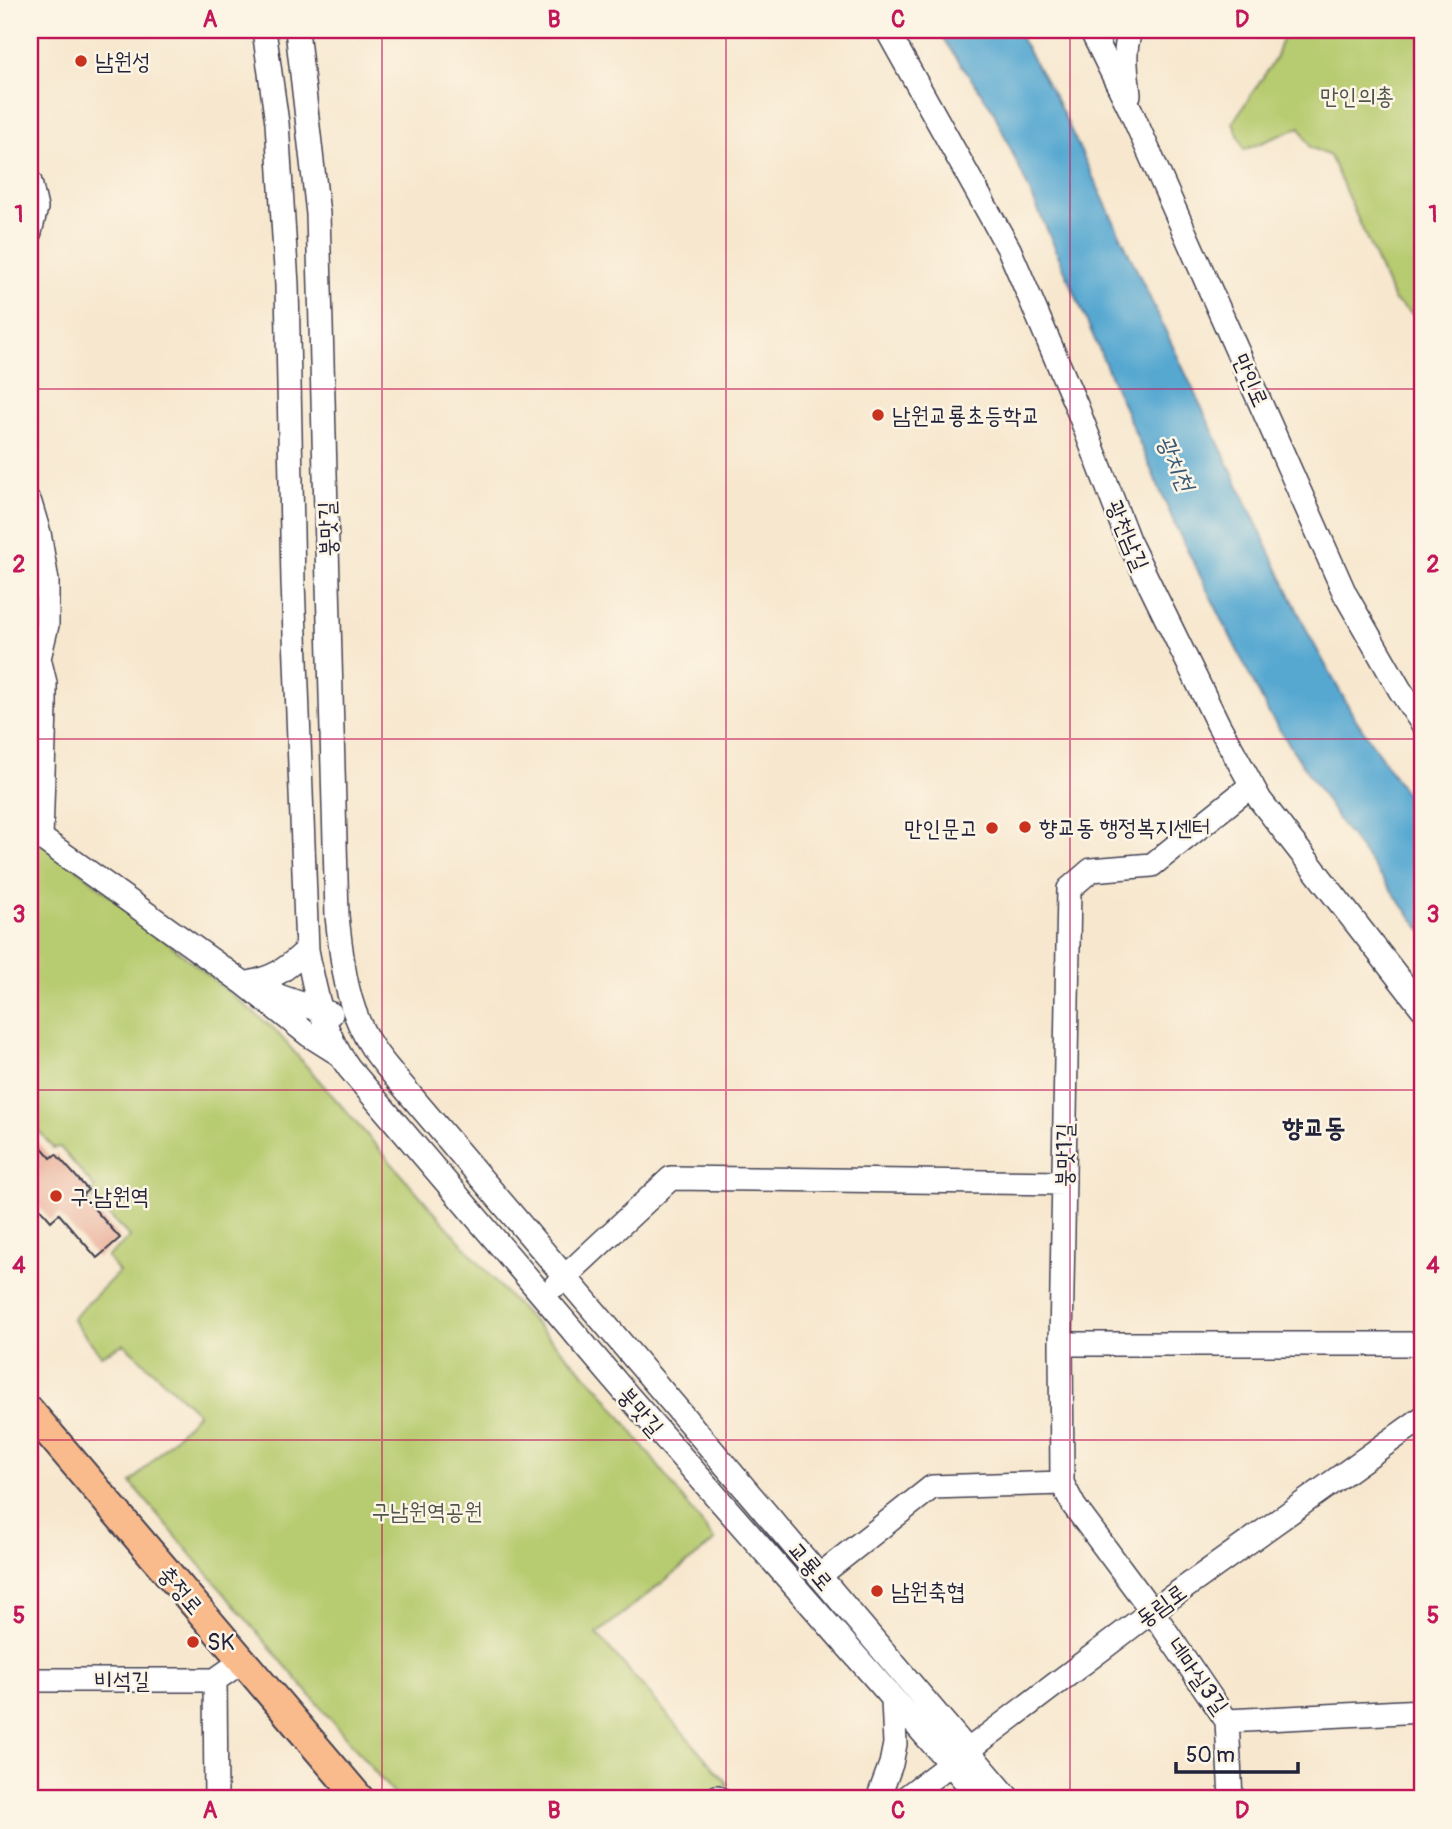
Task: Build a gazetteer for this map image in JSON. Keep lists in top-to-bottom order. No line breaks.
{"streets":{"main road":["충정로"],"street":["만인로","붕맛길","광천남길","붕맛1길","교룡로","동림로","네마실3길","비석길"]},"crossings":[["붕맛길","교룡로"],["붕맛길","동림로"],["광천남길","붕맛1길"],["붕맛1길","동림로"],["붕맛1길","네마실3길"],["교룡로","동림로"],["동림로","네마실3길"]],"districts":["향교동"],"water":["광치천"],"parks":["만인의총","구남원역공원"],"places":["남원성","남원교룡초등학교","향교동 행정복지센터","만인문고","구.남원역","남원축협","SK"],"scale_bar":"50 m","grid":{"columns":["A","B","C","D"],"rows":["1","2","3","4","5"]}}
